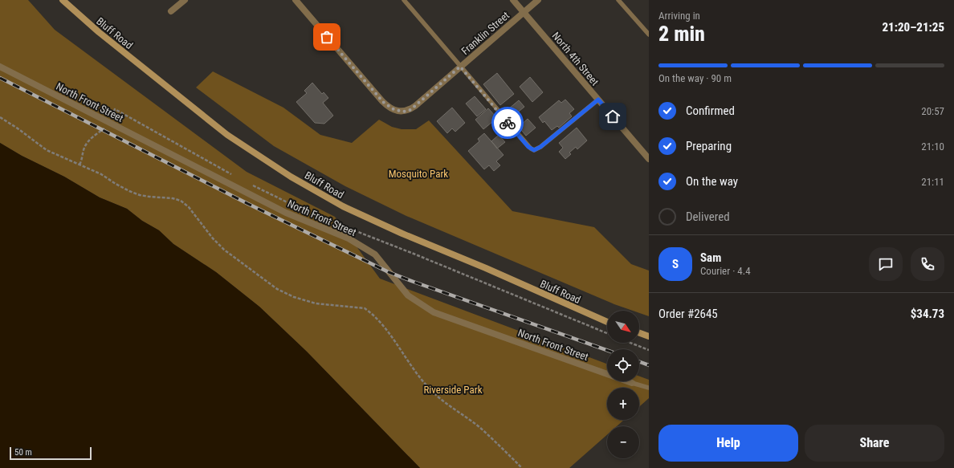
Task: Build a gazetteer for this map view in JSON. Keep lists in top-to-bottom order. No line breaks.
{"streets":{"main road":["Bluff Road"],"street":["Franklin Street","North 4th Street","North Front Street"]},"crossings":[["Franklin Street","North 4th Street"]],"parks":["Mosquito Park","Riverside Park"],"scale_bar":"50 m","north":"bottom right","page":{"heading":["2 min","Arriving in","21:20–21:25"],"panel":["Sam","Courier · 4.4","Order #2645","$34.73"],"bar":"On the way · 90 m","list":[["Confirmed","20:57"],["Preparing","21:10"],["On the way","21:11"],"Delivered"],"round":"S","map_buttons":["+","−"],"buttons":["Help","Share"],"scale":"50 m"}}
